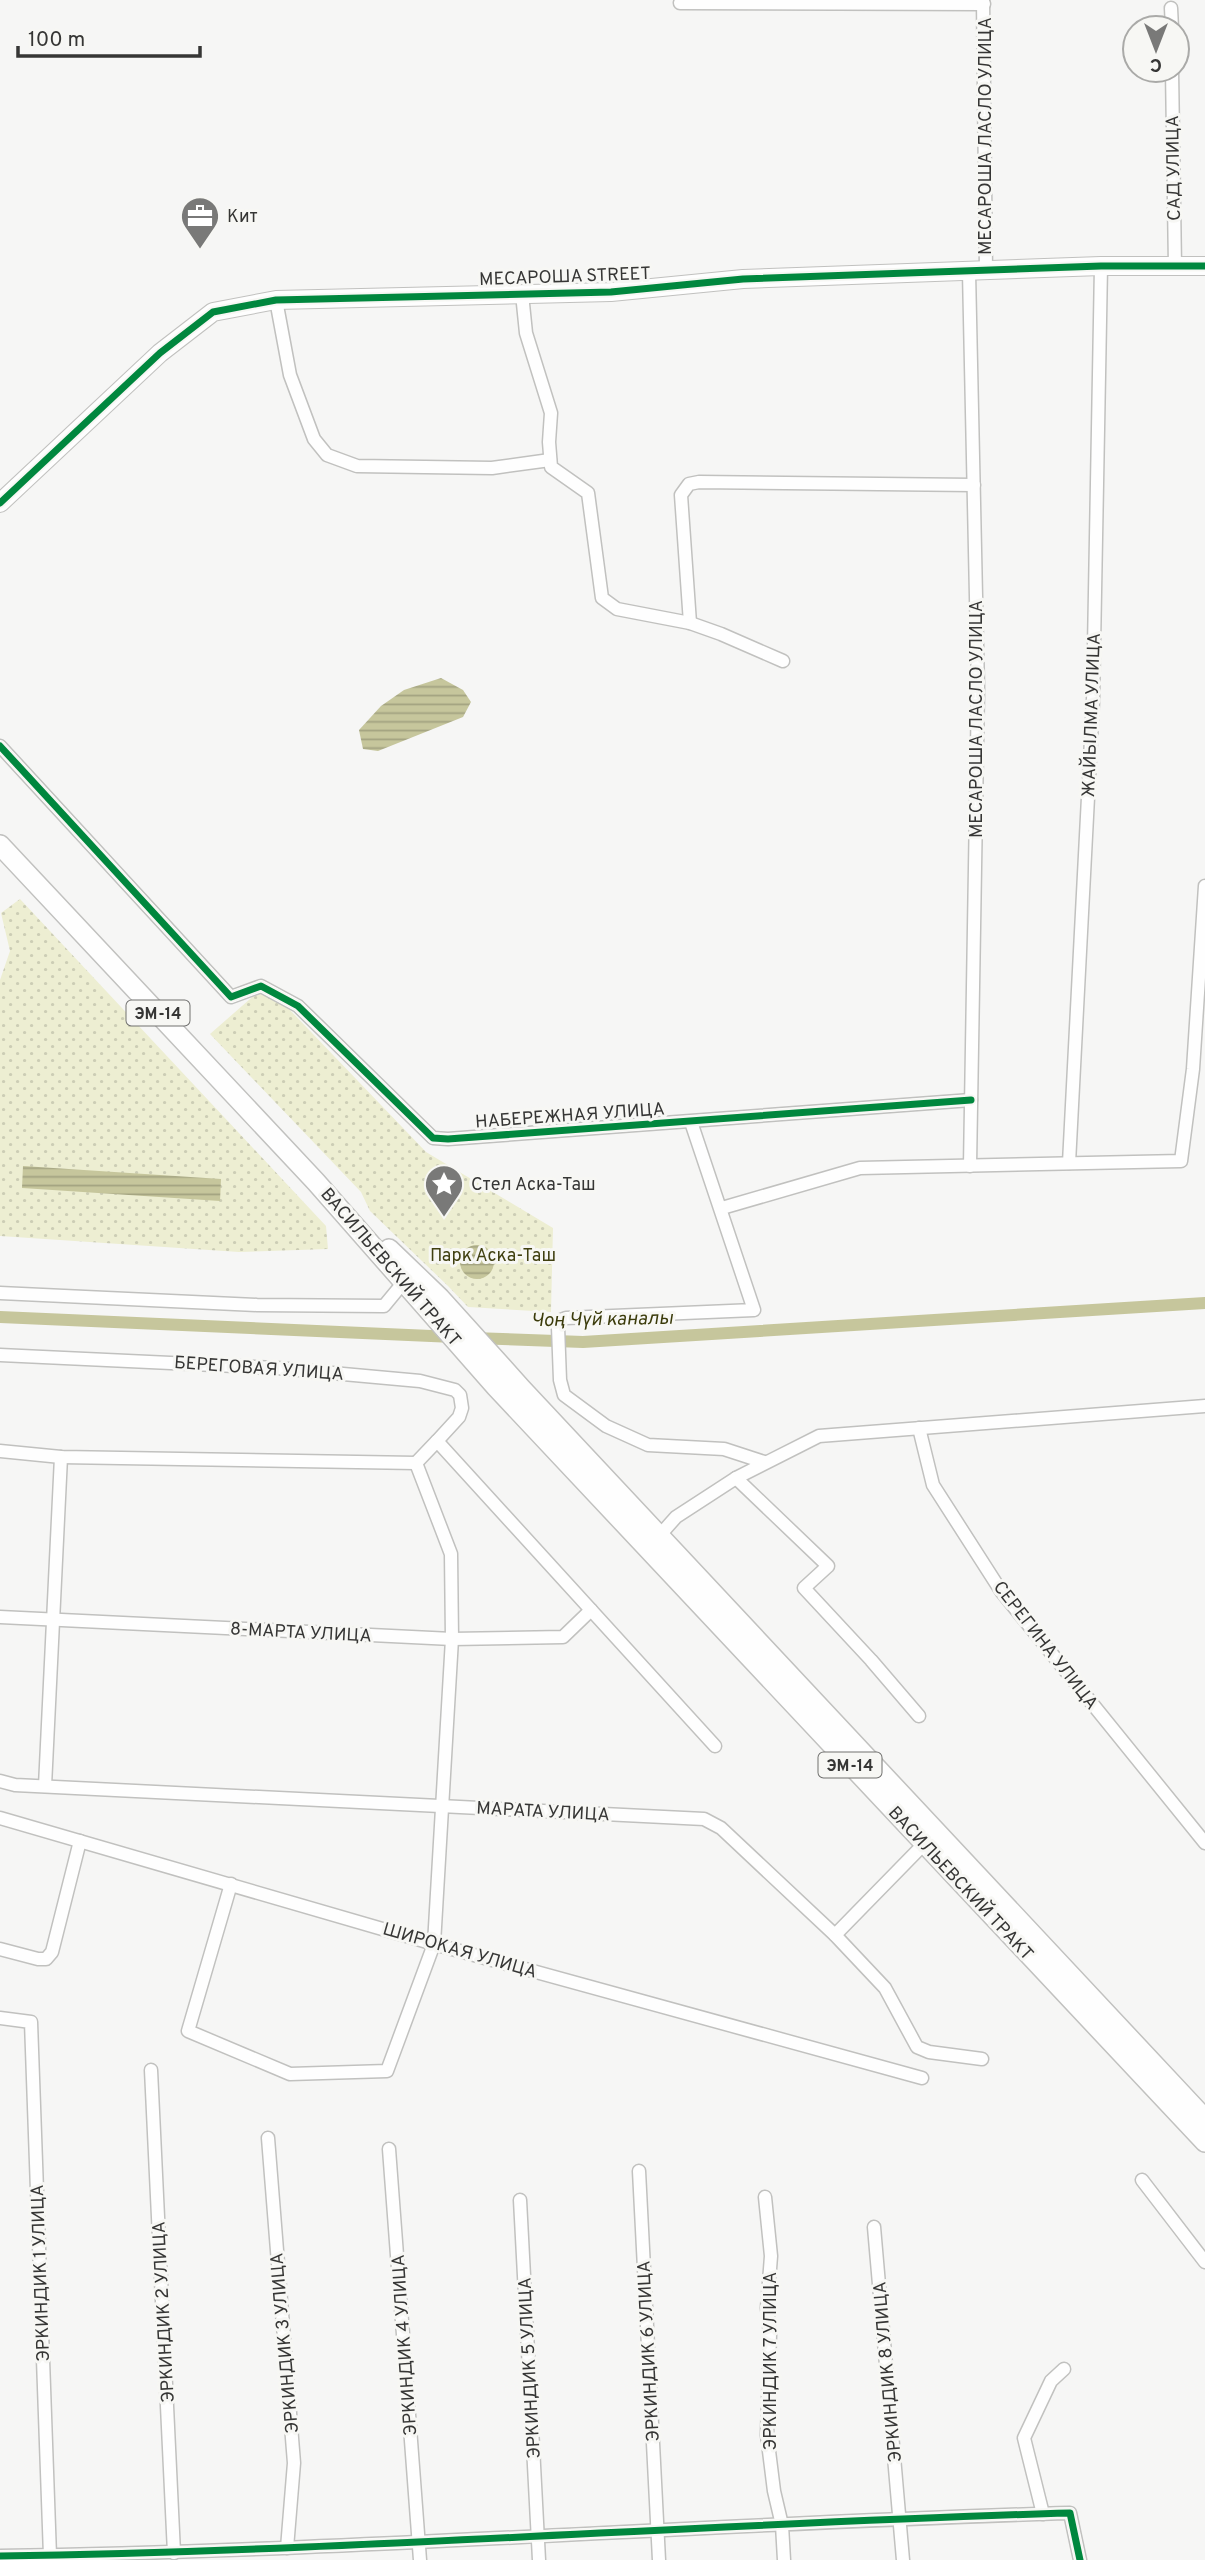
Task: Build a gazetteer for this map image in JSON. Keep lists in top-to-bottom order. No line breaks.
{"streets":{"main road":["ЭМ-14","ВАСИЛЬЕВСКИЙ ТРАКТ"],"street":["МЕСАРОША ЛАСЛО УЛИЦА","САД УЛИЦА","МЕСАРОША STREET","ЖАЙЫЛМА УЛИЦА","НАБЕРЕЖНАЯ УЛИЦА","БЕРЕГОВАЯ УЛИЦА","8-МАРТА УЛИЦА","СЕРЕГИНА УЛИЦА","МАРАТА УЛИЦА","ШИРОКАЯ УЛИЦА","ЭРКИНДИК 1 УЛИЦА","ЭРКИНДИК 2 УЛИЦА","ЭРКИНДИК 3 УЛИЦА","ЭРКИНДИК 4 УЛИЦА","ЭРКИНДИК 6 УЛИЦА","ЭРКИНДИК 7 УЛИЦА","ЭРКИНДИК 5 УЛИЦА","ЭРКИНДИК 8 УЛИЦА"]},"crossings":[["МЕСАРОША ЛАСЛО УЛИЦА","МЕСАРОША STREET"],["МЕСАРОША ЛАСЛО УЛИЦА","НАБЕРЕЖНАЯ УЛИЦА"],["САД УЛИЦА","МЕСАРОША STREET"],["МЕСАРОША STREET","ЖАЙЫЛМА УЛИЦА"],["ЭМ-14","ВАСИЛЬЕВСКИЙ ТРАКТ"]],"water":["Чоң Чүй каналы"],"parks":["Парк Аска-Таш"],"places":{"office":["Кит"],"place":["Стел Аска-Таш"]},"scale_bar":"100 m","north":"bottom"}
